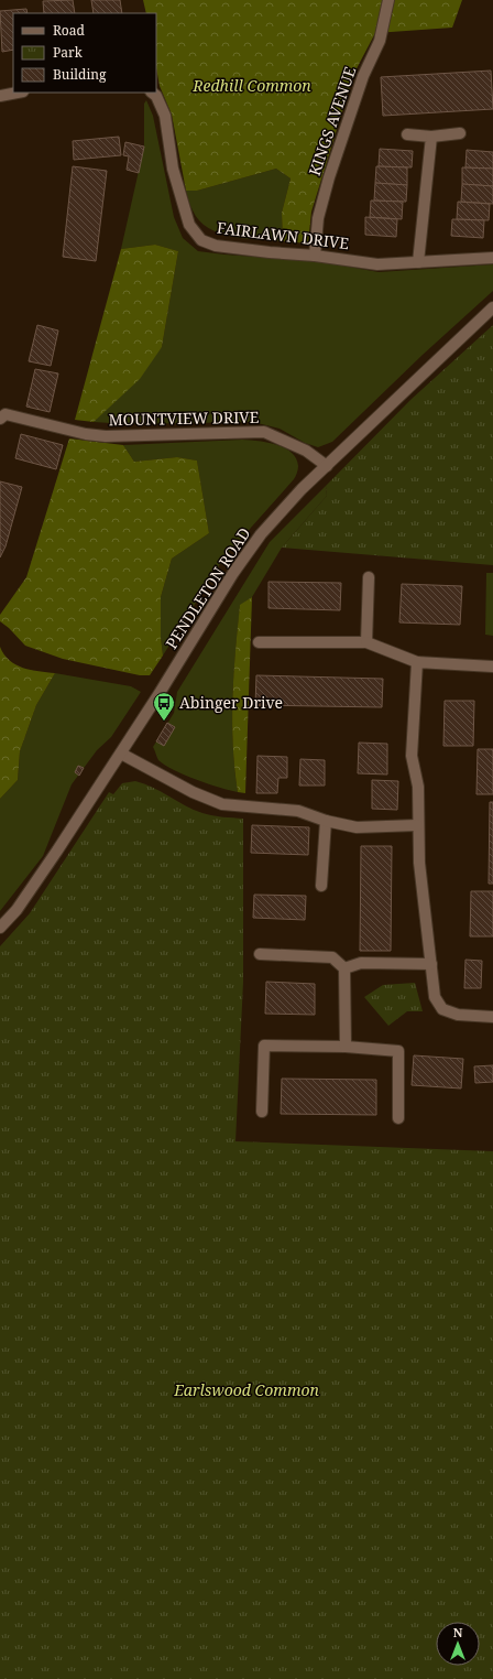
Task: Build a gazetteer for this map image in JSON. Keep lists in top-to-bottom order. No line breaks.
{"streets":{"street":["KINGS AVENUE","FAIRLAWN DRIVE","MOUNTVIEW DRIVE","PENDLETON ROAD"]},"crossings":[["KINGS AVENUE","FAIRLAWN DRIVE"],["MOUNTVIEW DRIVE","PENDLETON ROAD"]],"parks":["Redhill Common","Earlswood Common"],"places":{"bus stop":["Abinger Drive"]},"legend":["Road","Park","Building"],"north":"top"}
